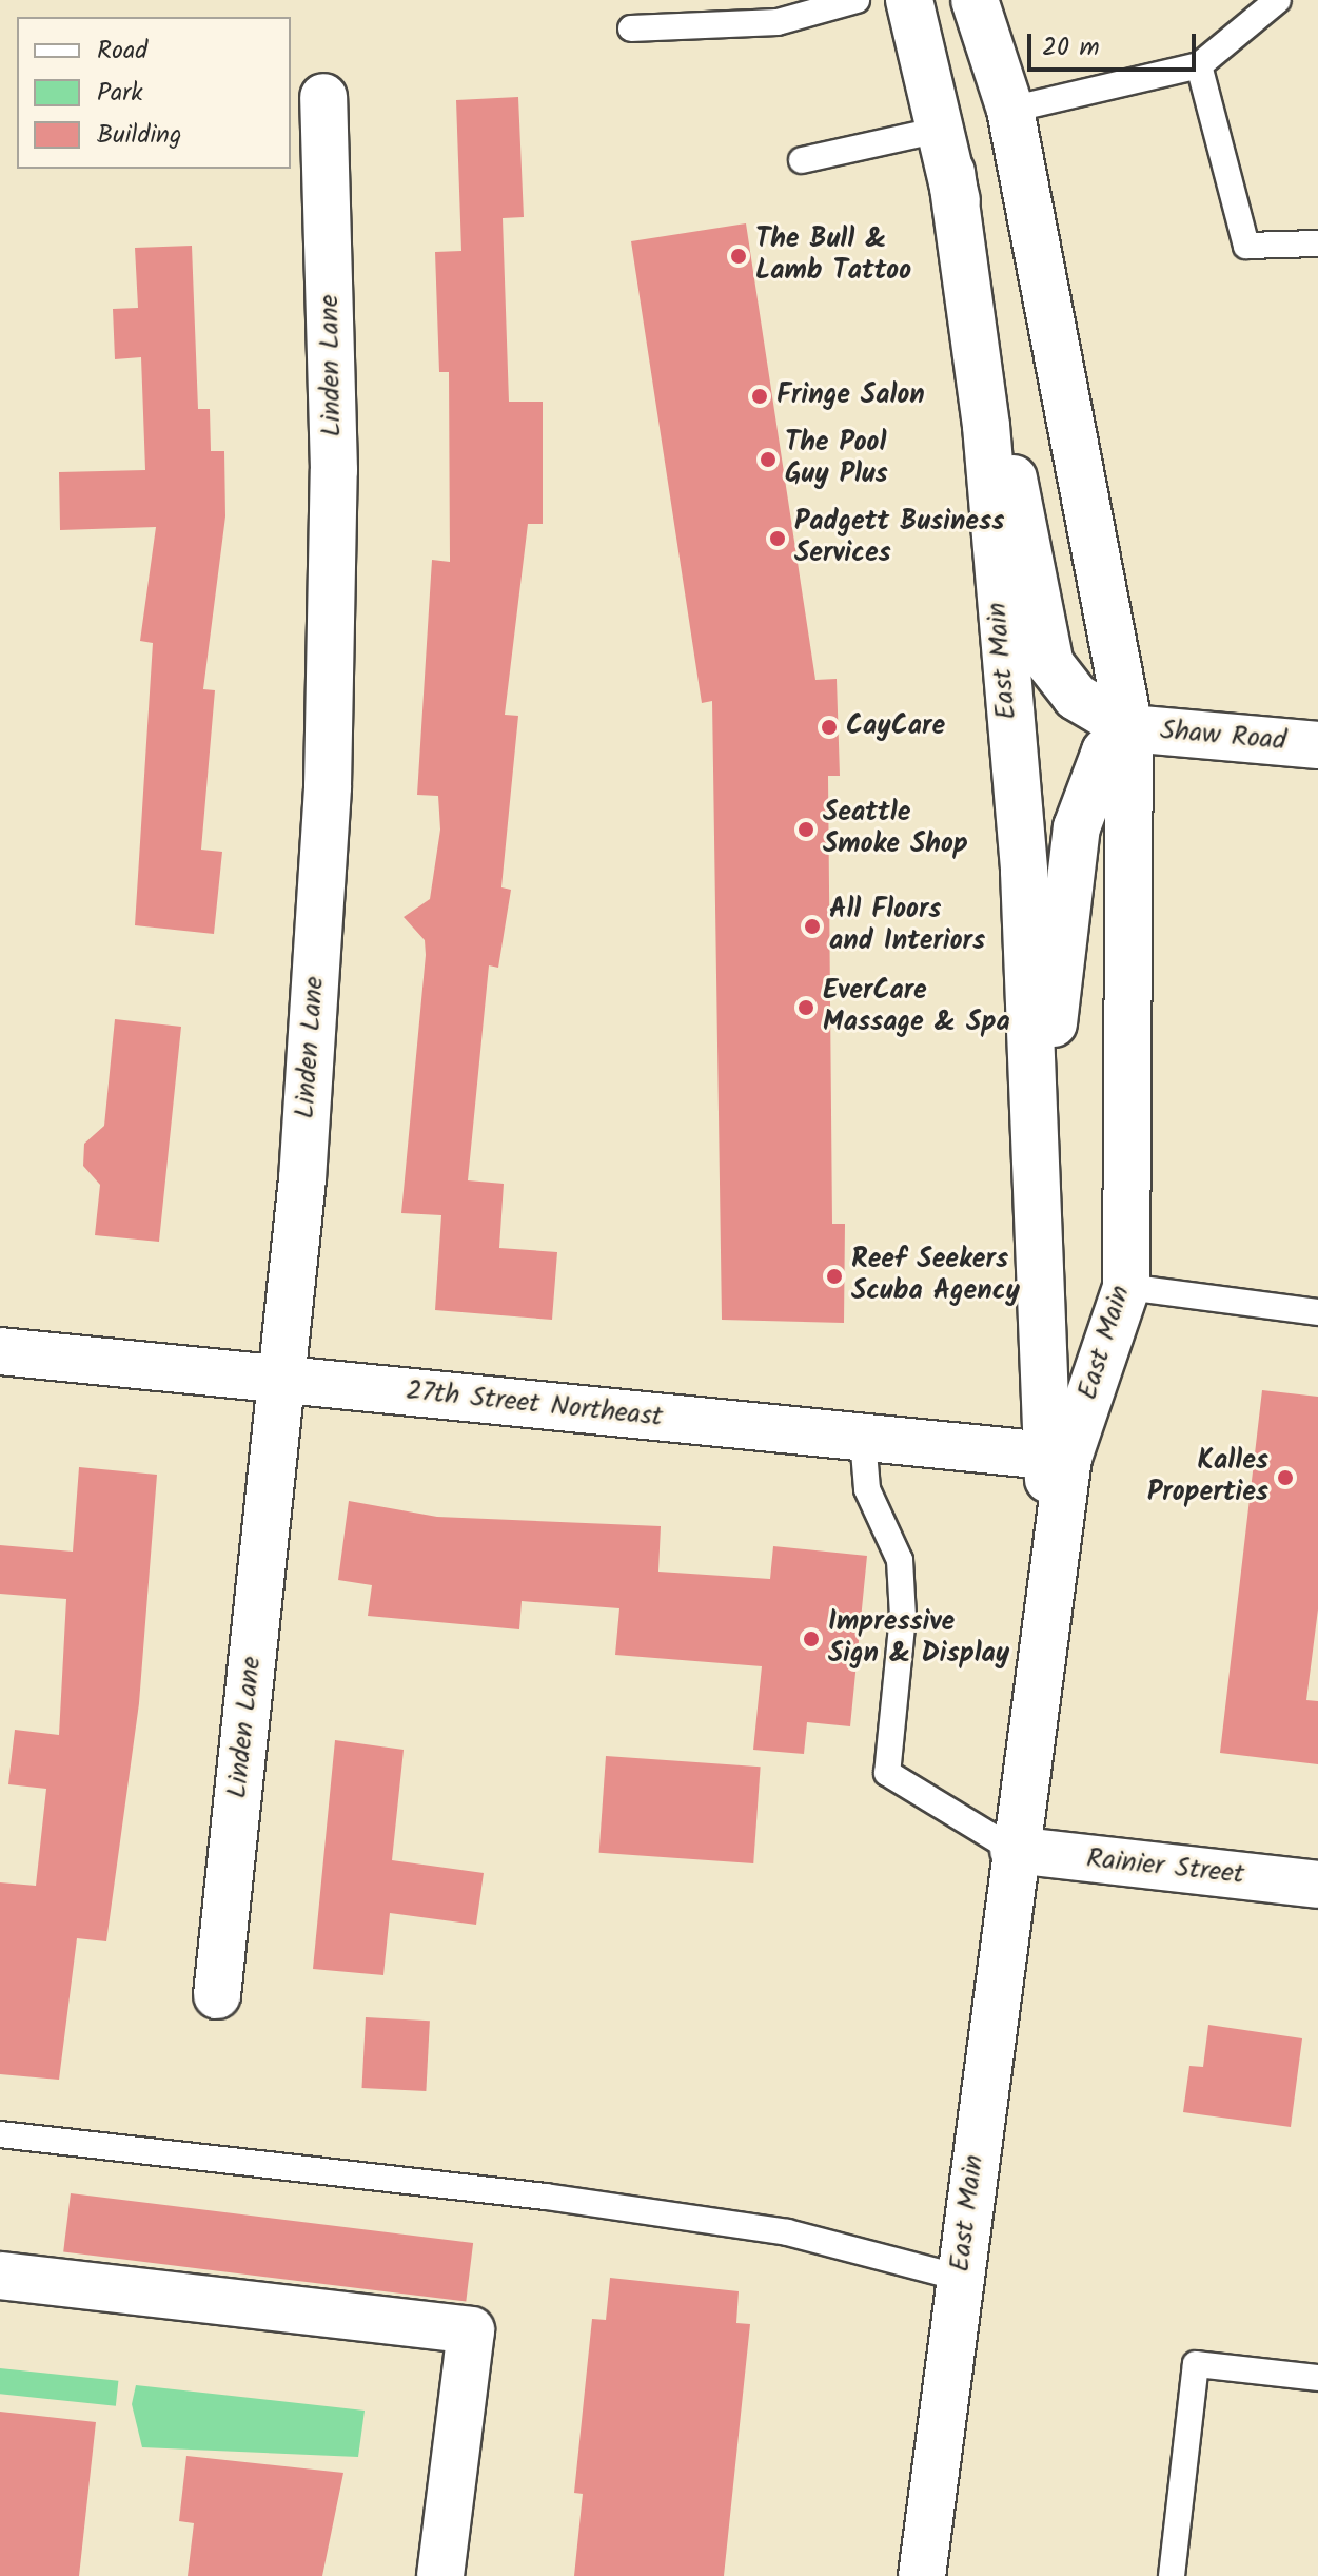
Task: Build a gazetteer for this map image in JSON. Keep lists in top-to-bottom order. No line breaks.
{"streets":{"main road":["Linden Lane","East Main","Shaw Road","27th Street Northeast","Rainier Street"]},"crossings":[["Linden Lane","27th Street Northeast"],["East Main","Shaw Road"],["East Main","27th Street Northeast"],["East Main","Rainier Street"]],"places":["The Bull & Lamb Tattoo","Fringe Salon","The Pool Guy Plus","Padgett Business Services","CayCare","Seattle Smoke Shop","All Floors and Interiors","EverCare Massage & Spa","Reef Seekers Scuba Agency","Kalles Properties","Impressive Sign & Display"],"legend":["Road","Park","Building"],"scale_bar":"20 m"}
